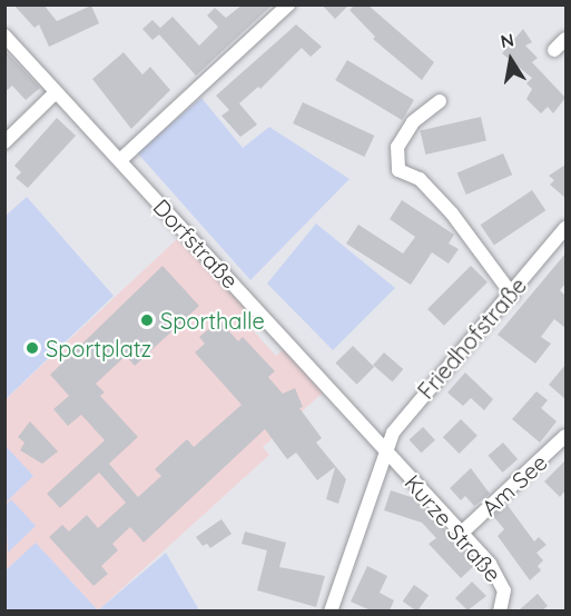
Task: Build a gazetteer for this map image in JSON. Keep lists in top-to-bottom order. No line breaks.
{"streets":{"street":["Dorfstraße","Friedhofstraße","Am See","Kurze Straße"]},"crossings":[["Dorfstraße","Friedhofstraße"],["Dorfstraße","Kurze Straße"],["Friedhofstraße","Kurze Straße"],["Am See","Kurze Straße"]],"places":["Sporthalle","Sportplatz"],"north":"top"}
